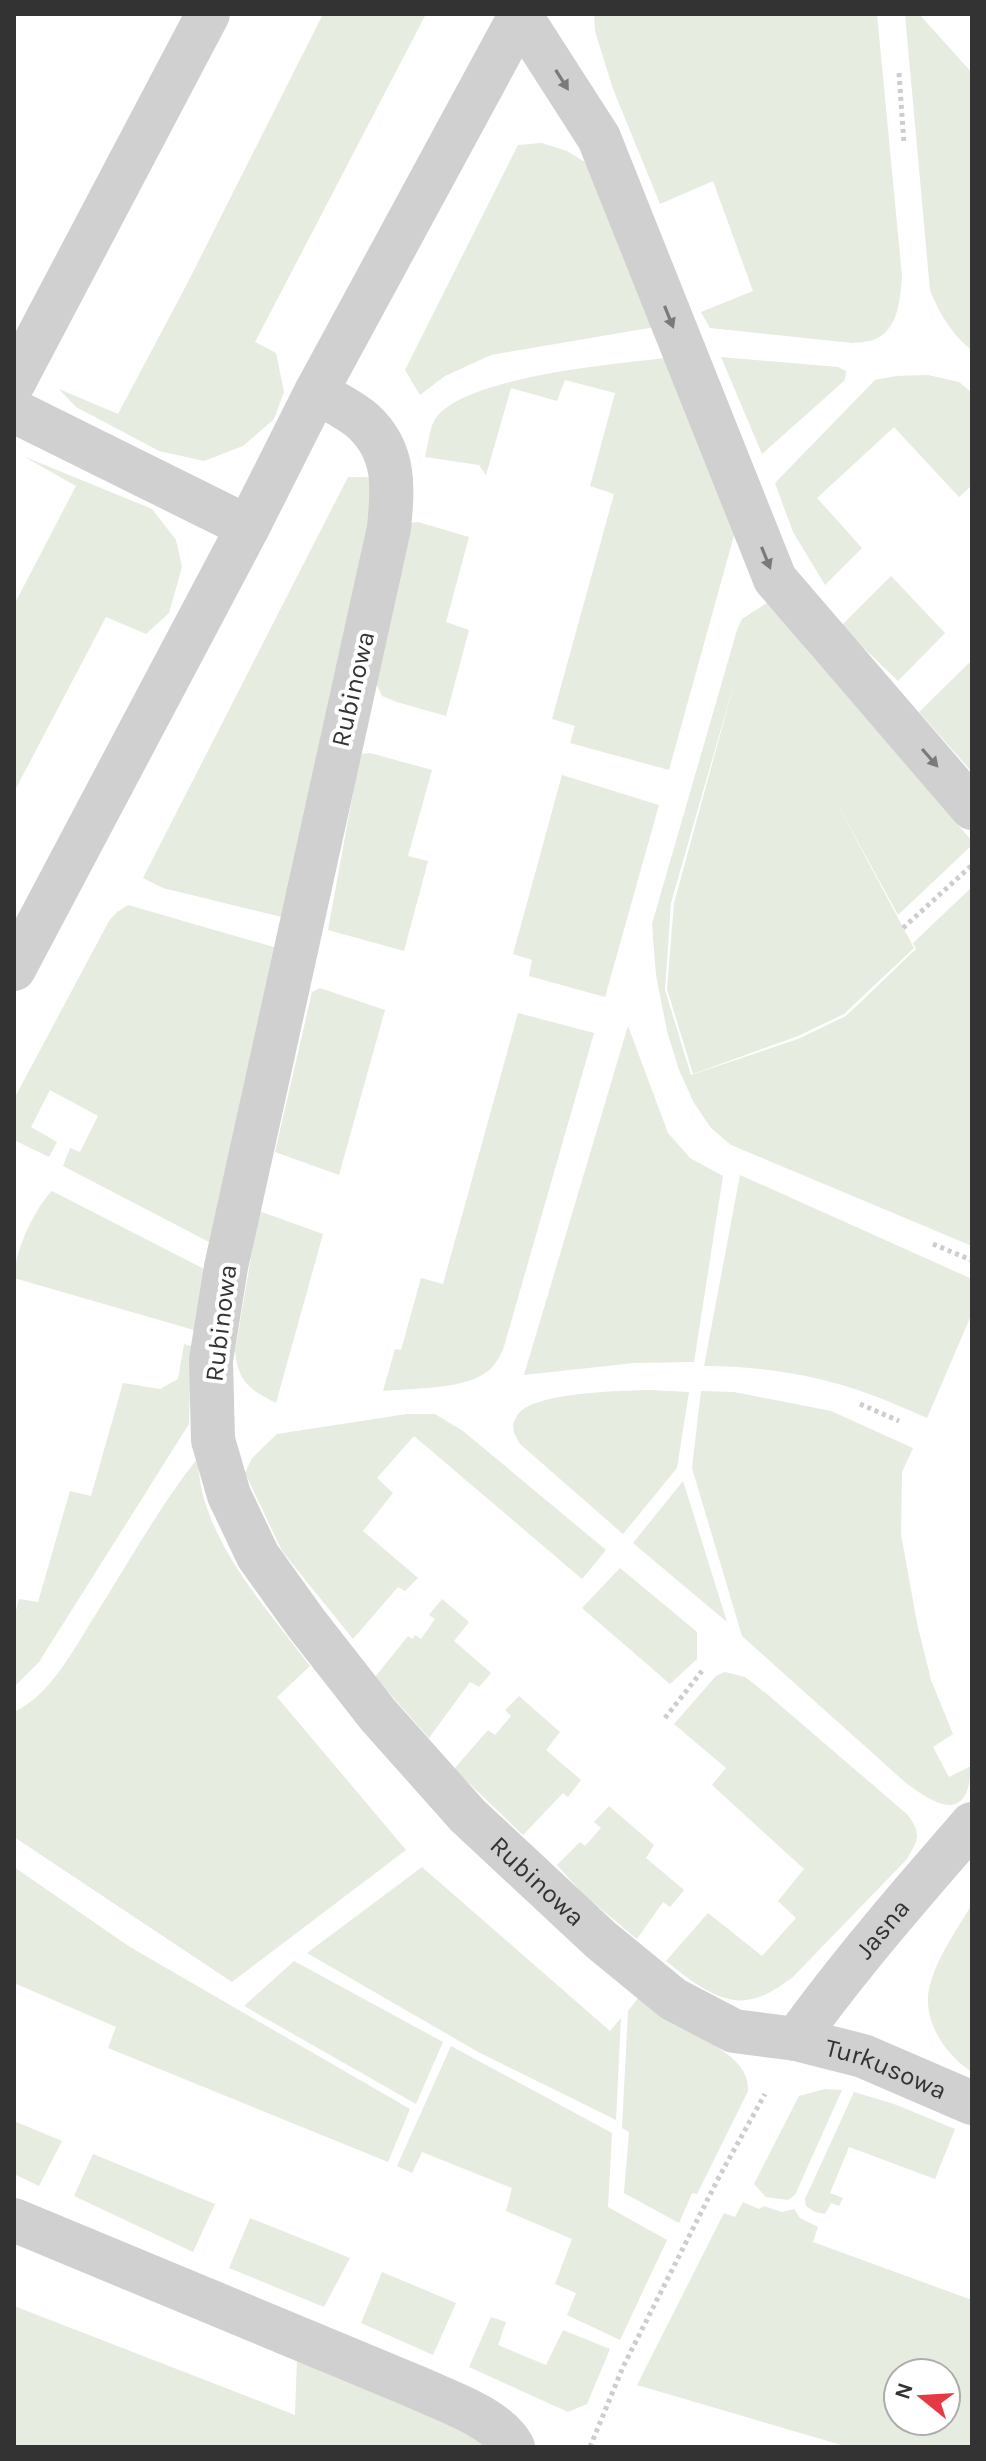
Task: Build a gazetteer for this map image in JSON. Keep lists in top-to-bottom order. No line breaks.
{"streets":{"street":["Rubinowa","Jasna","Turkusowa"]},"crossings":[["Rubinowa","Jasna"],["Rubinowa","Turkusowa"],["Jasna","Turkusowa"]],"north":"left"}
